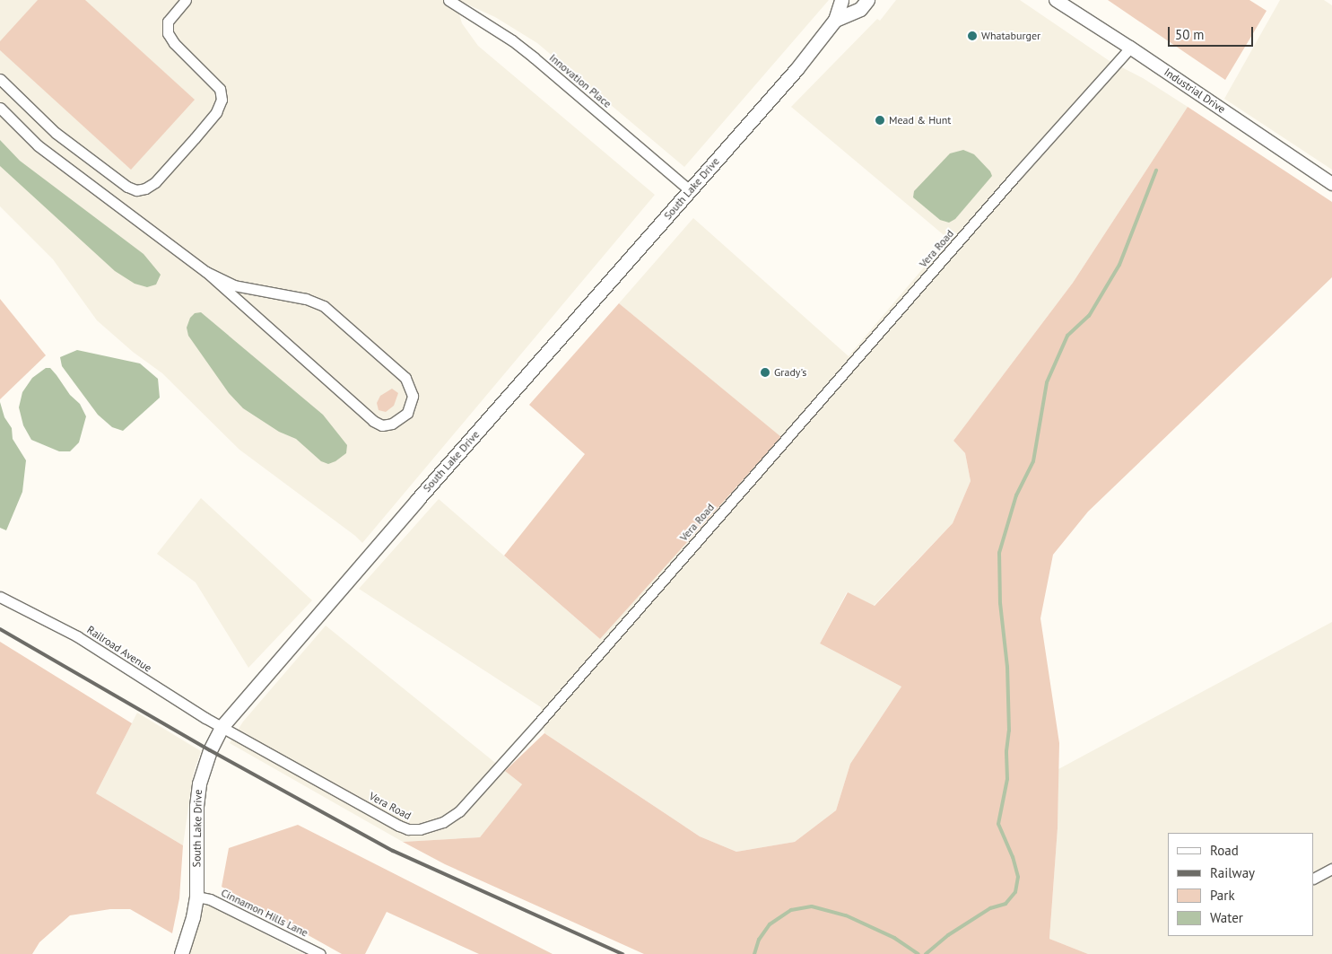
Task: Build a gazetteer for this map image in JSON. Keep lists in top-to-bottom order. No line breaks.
{"streets":{"main road":["South Lake Drive"],"street":["Innovation Place","Industrial Drive","Vera Road","Railroad Avenue","Cinnamon Hills Lane"]},"crossings":[["Innovation Place","South Lake Drive"],["Industrial Drive","Vera Road"],["South Lake Drive","Vera Road"],["South Lake Drive","Railroad Avenue"],["South Lake Drive","Cinnamon Hills Lane"],["Vera Road","Railroad Avenue"]],"places":["Whataburger","Mead & Hunt","Grady's"],"legend":["Road","Railway","Park","Water"],"scale_bar":"50 m"}
